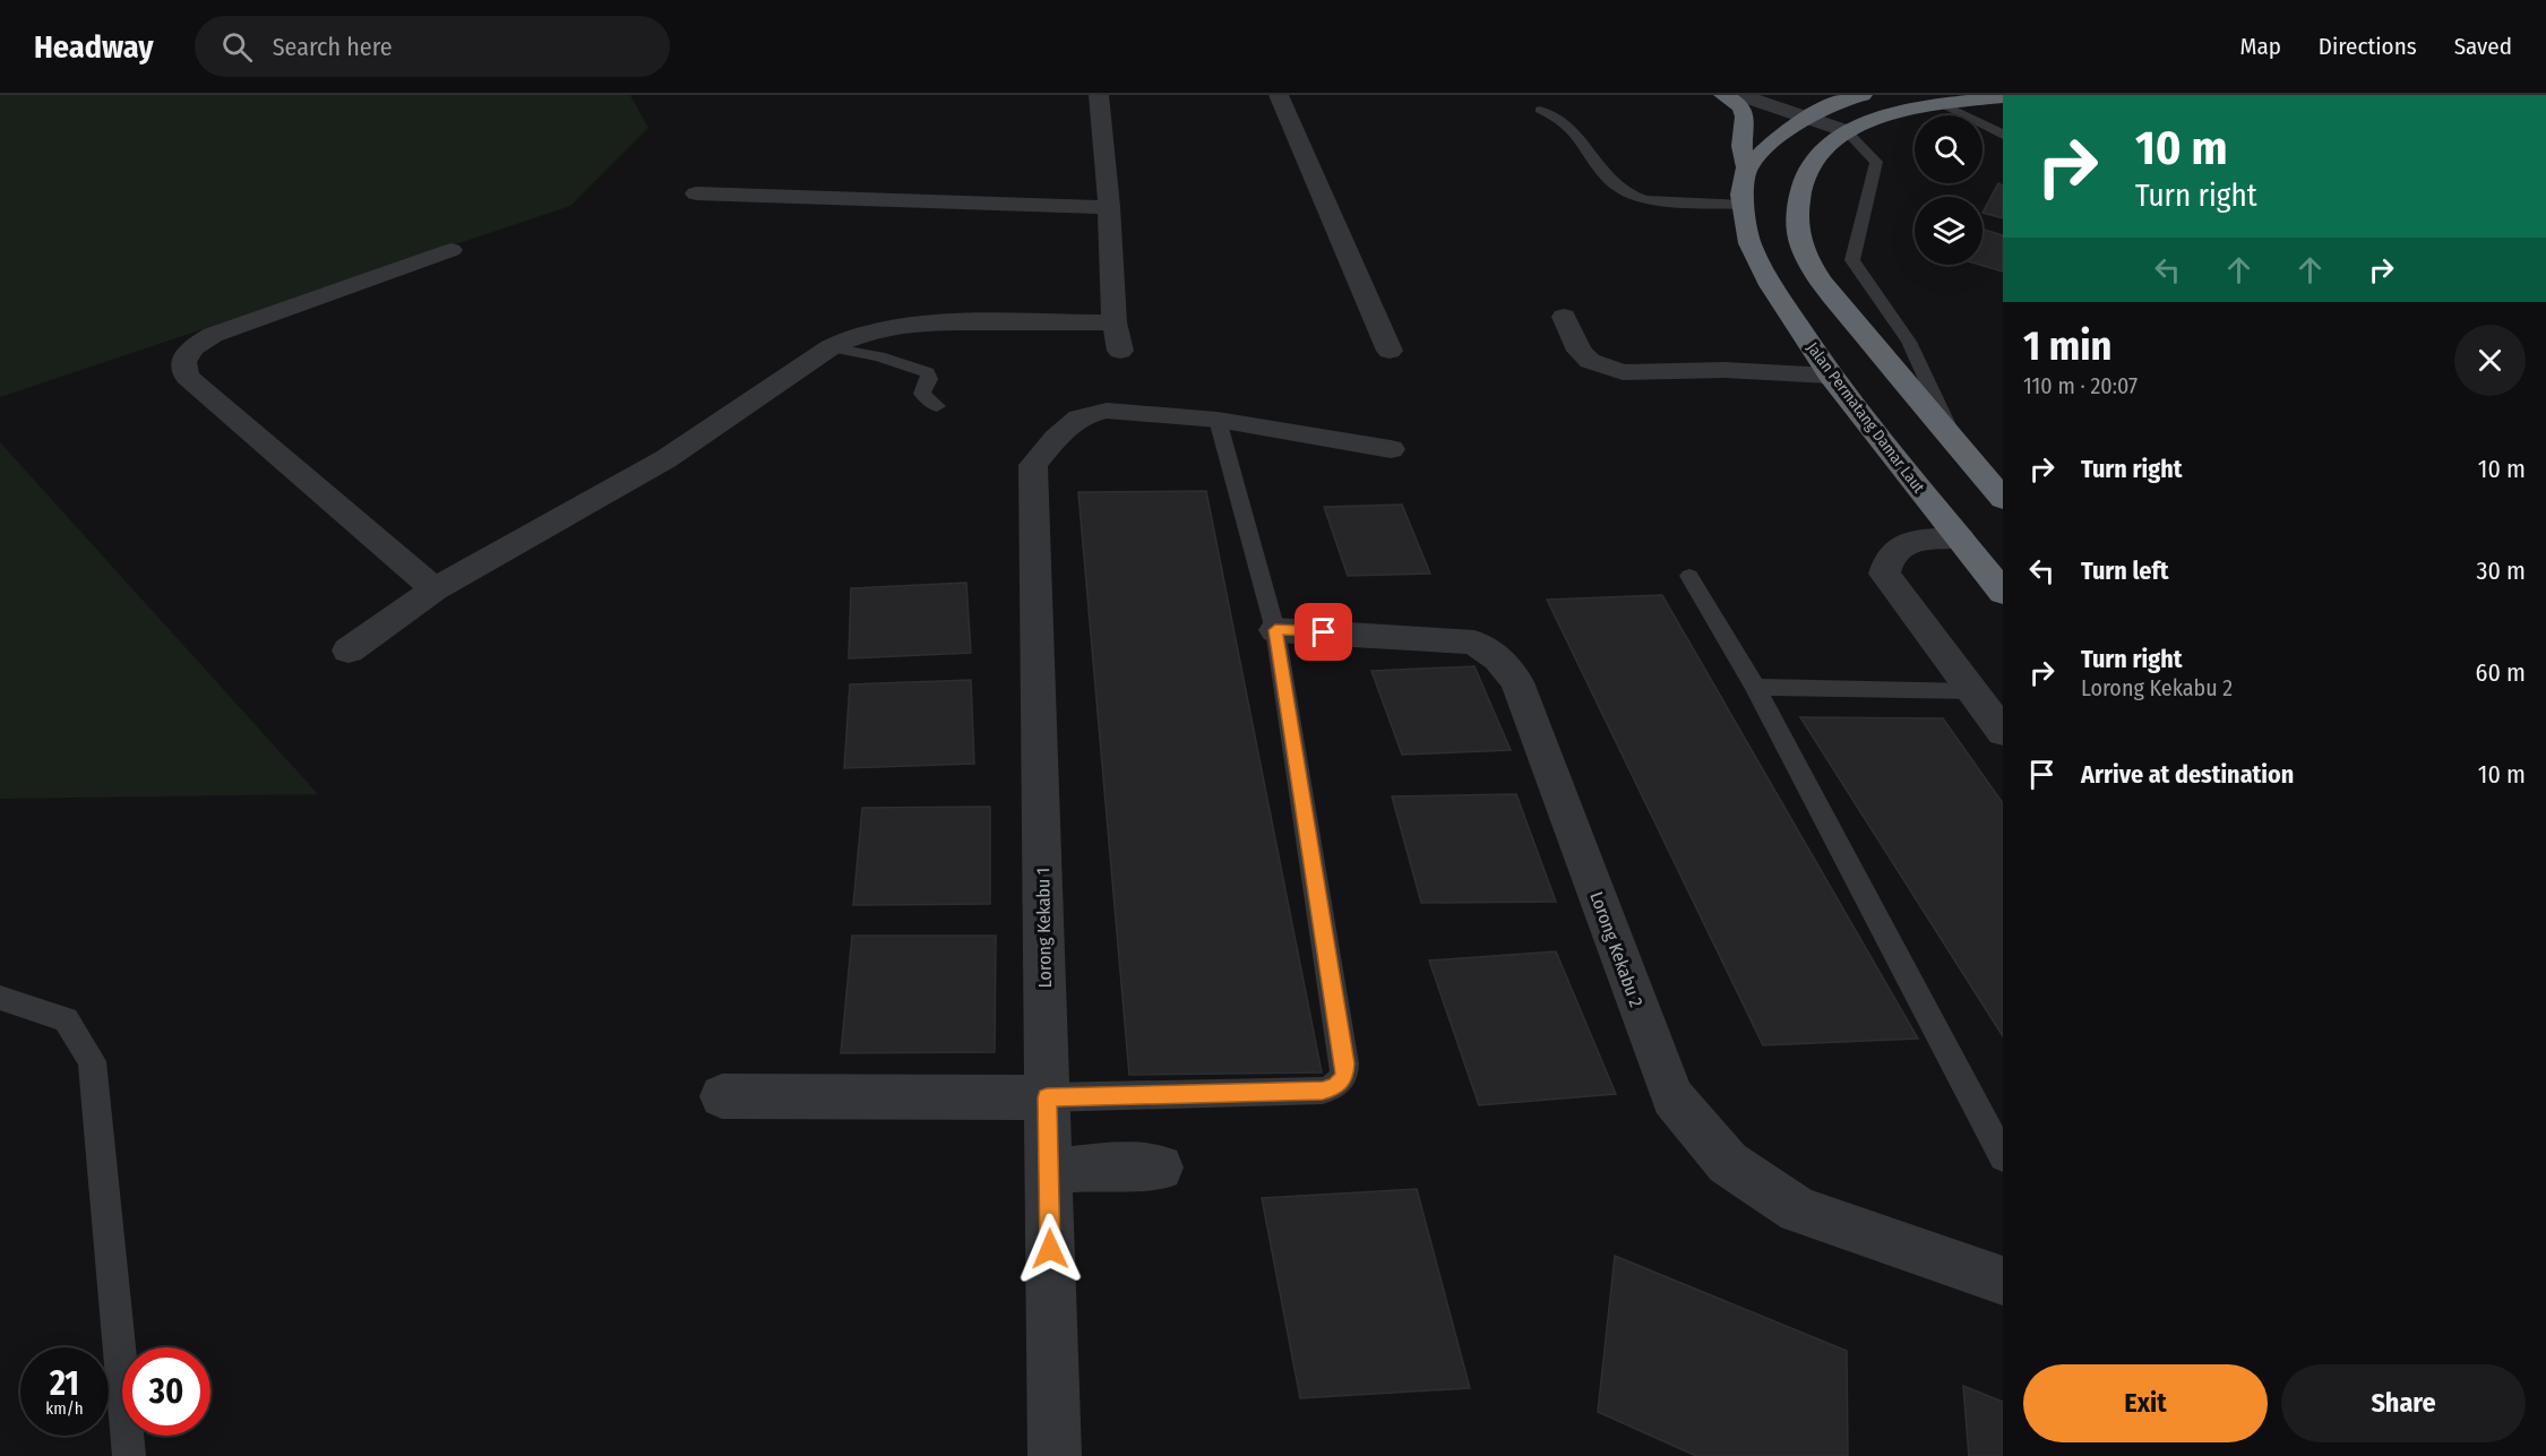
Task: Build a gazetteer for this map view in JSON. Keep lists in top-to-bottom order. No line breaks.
{"streets":{"highway":["Jalan Permatang Damar Laut"],"street":["Lorong Kekabu 1","Lorong Kekabu 2"]},"page":{"header":"Headway","search":"Search here","nav":["Map","Directions","Saved"],"turn":["10 m","Turn right"],"heading":["1 min","110 m · 20:07"],"list":[{"name":"Turn right","value":"10 m"},{"name":"Turn left","value":"30 m"},{"name":"Turn right","note":"Lorong Kekabu 2","value":"60 m"},{"name":"Arrive at destination","value":"10 m"}],"speed":"21 km/h","limit":"30","buttons":["Exit","Share"]}}
